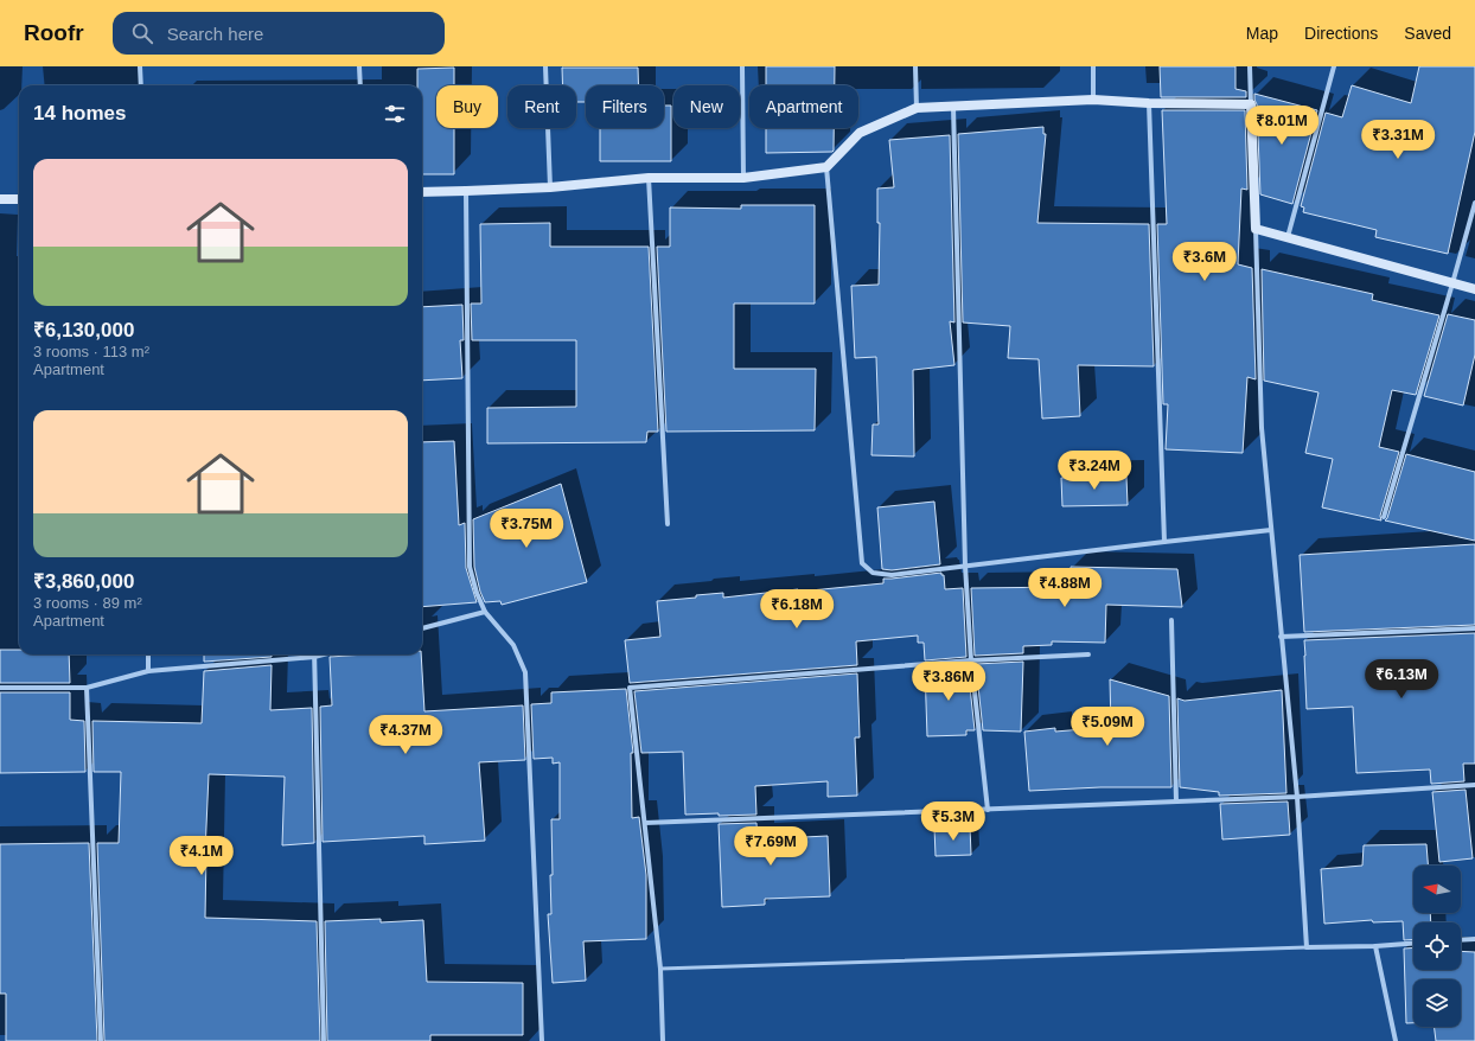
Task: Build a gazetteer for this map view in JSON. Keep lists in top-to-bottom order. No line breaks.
{"north":"left","page":{"header":"Roofr","search":"Search here","nav":["Map","Directions","Saved"],"chip":["Buy","Rent","Filters","New","Apartment"],"heading":"14 homes","price":["₹8.01M","₹3.31M","₹3.6M","₹3.24M","₹3.75M","₹4.88M","₹6.18M","₹6.13M","₹3.86M","₹5.09M","₹4.37M","₹5.3M","₹7.69M","₹4.1M"],"list":[{"name":"₹6,130,000","note":"3 rooms · 113 m² · Apartment"},{"name":"₹3,860,000","note":"3 rooms · 89 m² · Apartment"}]}}
